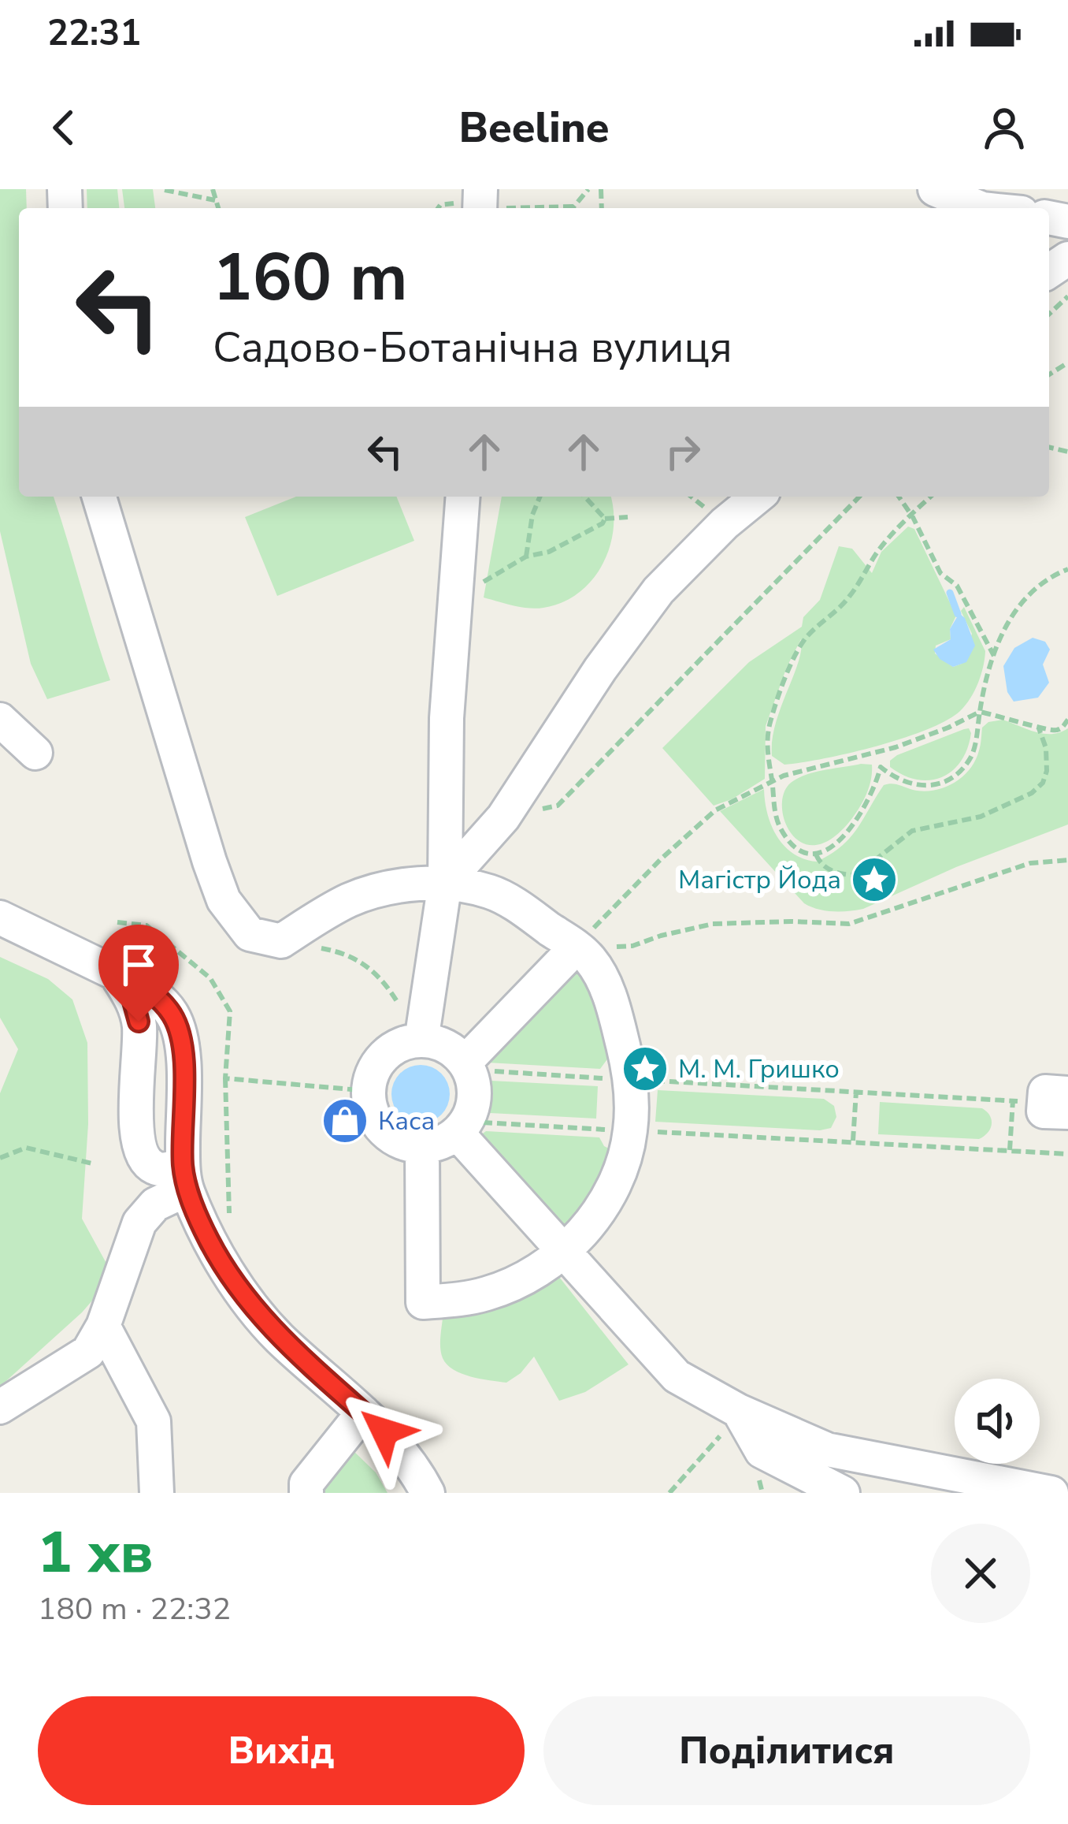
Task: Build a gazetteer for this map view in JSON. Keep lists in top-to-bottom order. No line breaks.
{"places":{"place":["Магістр Йода","М. М. Гришко"],"shop":["Каса"]},"page":{"status":"22:31","header":"Beeline","turn":["160 m","Садово-Ботанічна вулиця"],"heading":["1 хв","180 m · 22:32"],"buttons":["Вихід","Поділитися"]}}
